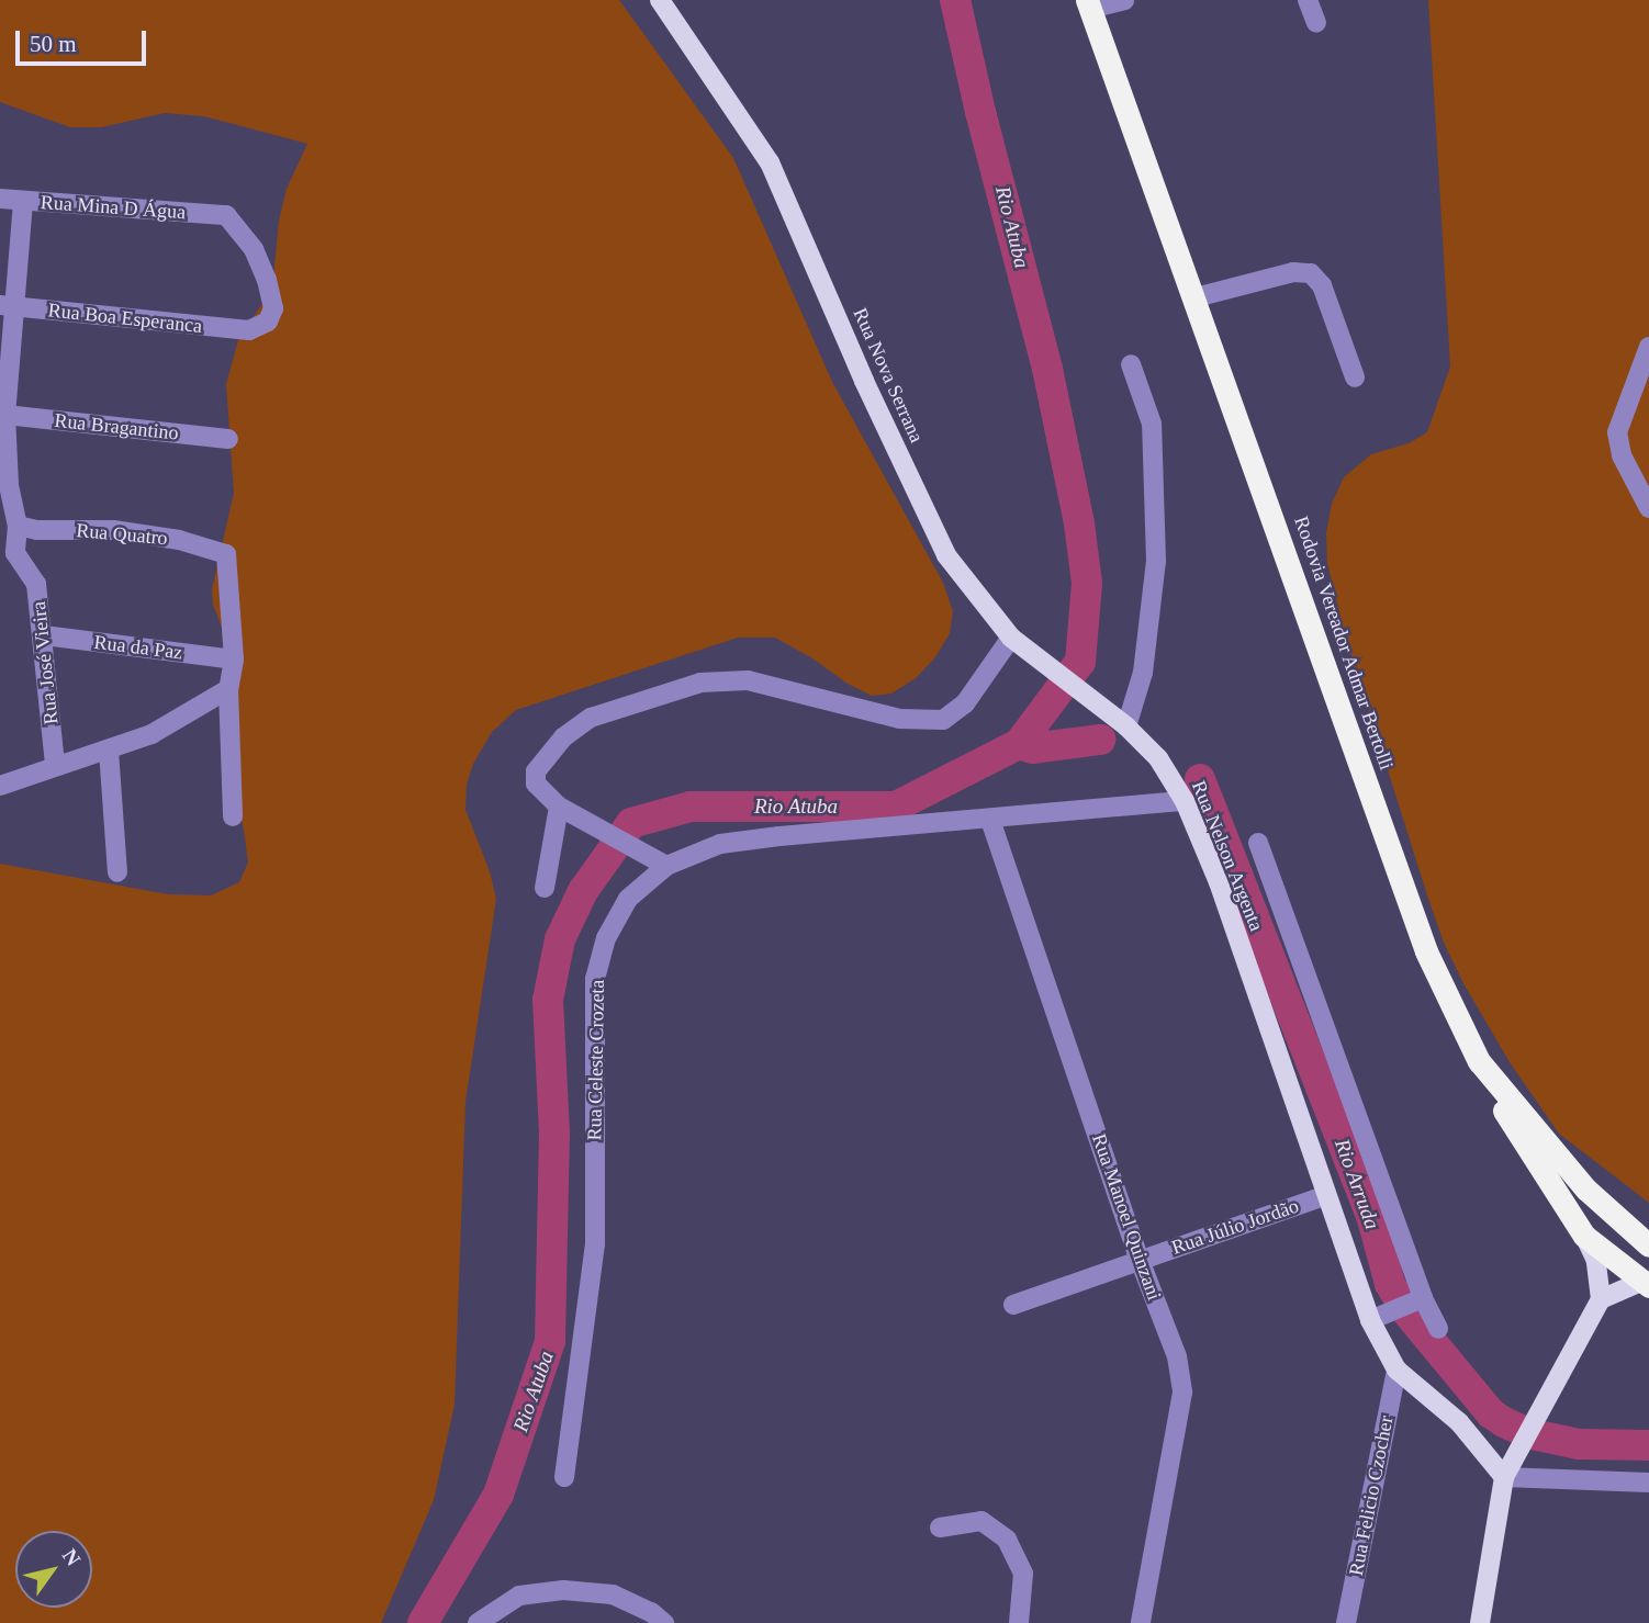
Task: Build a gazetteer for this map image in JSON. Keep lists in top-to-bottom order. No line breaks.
{"streets":{"highway":["Rodovia Vereador Admar Bertolli"],"main road":["Rua Nova Serrana","Rua Nelson Argenta"],"street":["Rua Mina D Água","Rua Boa Esperanca","Rua Bragantino","Rua Quatro","Rua da Paz","Rua José Vieira","Rua Celeste Crozeta","Rua Manoel Quinzani","Rua Júlio Jordão","Rua Felicio Czocher"]},"crossings":[["Rua Mina D Água","Rua Boa Esperanca"],["Rua Mina D Água","Rua José Vieira"],["Rua Boa Esperanca","Rua José Vieira"],["Rua Nova Serrana","Rua Nelson Argenta"],["Rua Bragantino","Rua José Vieira"],["Rua Quatro","Rua da Paz"],["Rua Quatro","Rua José Vieira"],["Rua da Paz","Rua José Vieira"],["Rua Nelson Argenta","Rua Celeste Crozeta"],["Rua Nelson Argenta","Rua Júlio Jordão"],["Rua Nelson Argenta","Rua Felicio Czocher"],["Rua Celeste Crozeta","Rua Manoel Quinzani"],["Rua Manoel Quinzani","Rua Júlio Jordão"]],"water":["Rio Atuba","Rio Arruda"],"scale_bar":"50 m","north":"top right"}
